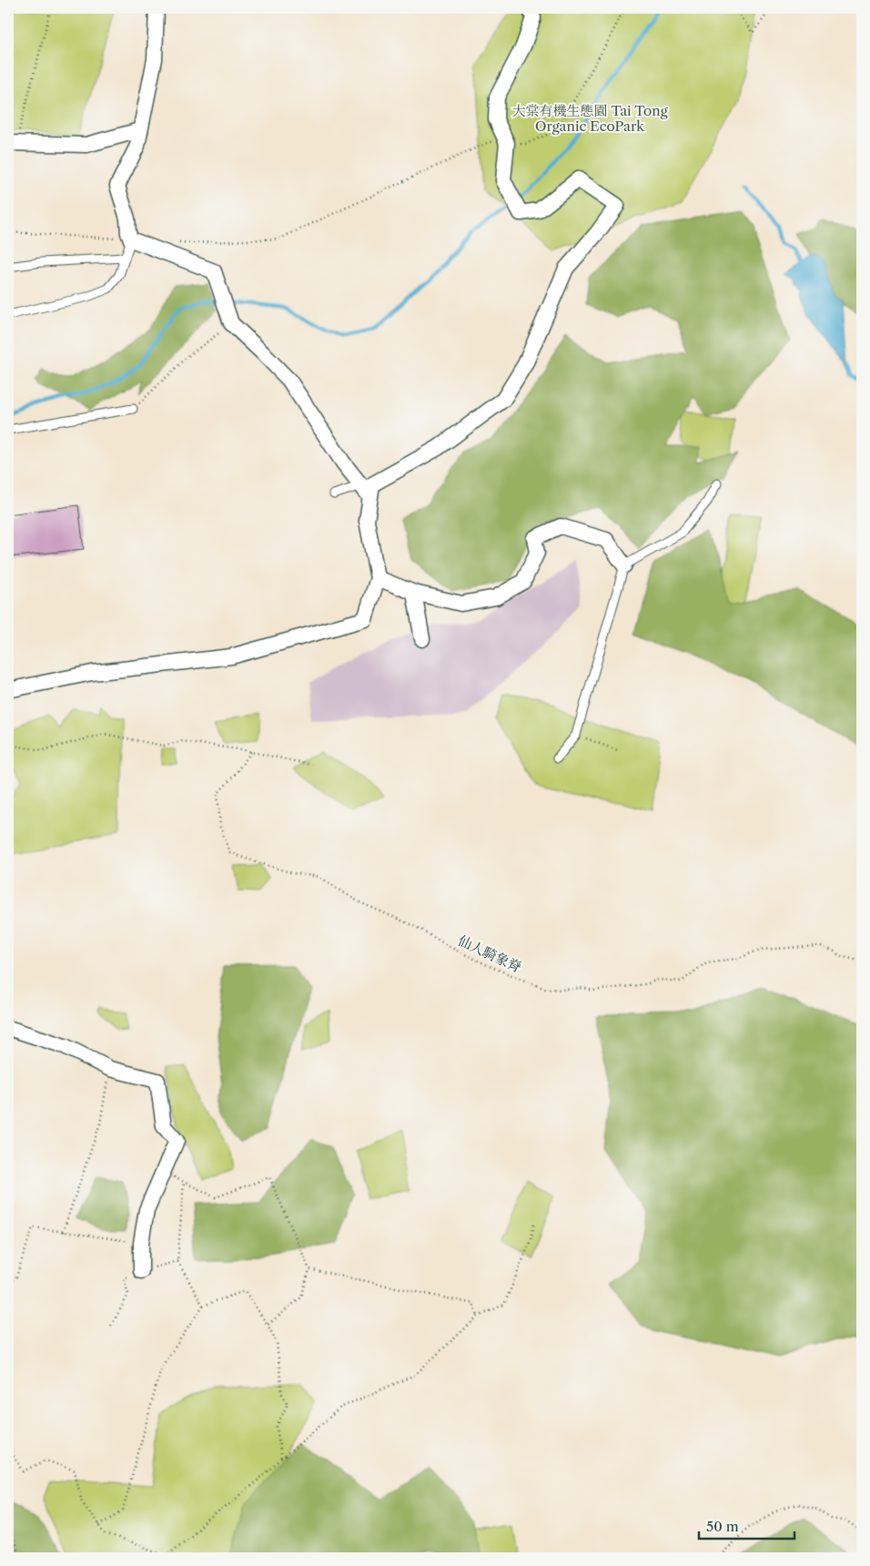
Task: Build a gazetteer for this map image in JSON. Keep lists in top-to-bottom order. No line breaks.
{"streets":{"path":["仙人騎象脊"]},"parks":["大棠有機生態園 Tai Tong Organic EcoPark"],"scale_bar":"50 m"}
